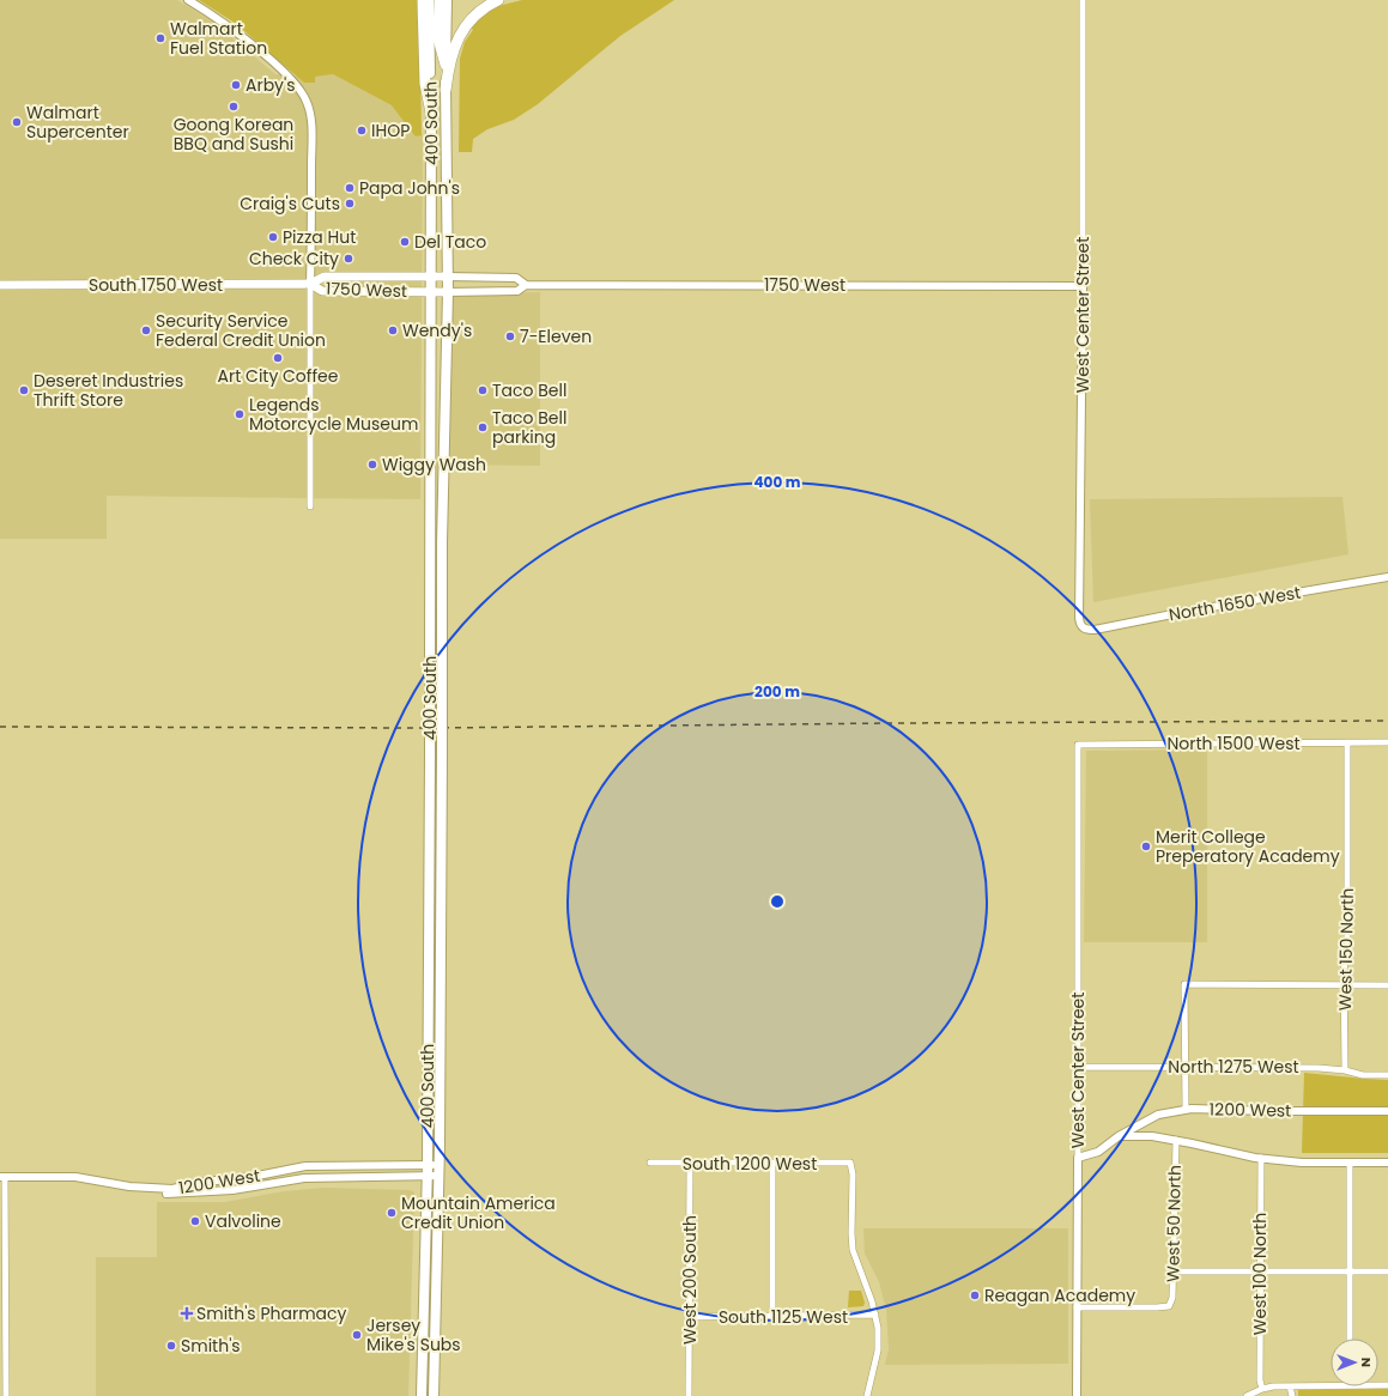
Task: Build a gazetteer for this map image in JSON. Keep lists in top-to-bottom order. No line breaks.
{"streets":{"main road":["400 South","South 1750 West","1750 West"],"street":["West Center Street","North 1650 West","North 1500 West","West 150 North","North 1275 West","1200 West","South 1200 West","West 50 North","West 100 North","West 200 South","South 1125 West"]},"crossings":[["400 South","1750 West"],["400 South","1200 West"],["South 1750 West","1750 West"],["1750 West","West Center Street"],["West Center Street","North 1650 West"],["West Center Street","North 1500 West"],["West Center Street","North 1275 West"],["West Center Street","1200 West"],["West Center Street","West 50 North"],["North 1500 West","West 150 North"],["West 150 North","North 1275 West"],["South 1200 West","West 200 South"],["South 1200 West","South 1125 West"],["West 200 South","South 1125 West"]],"places":{"other":["Walmart Fuel Station","Arby's","Goong Korean BBQ and Sushi","Walmart Supercenter","IHOP","Papa John's","Craig's Cuts","Pizza Hut","Del Taco","Check City","Security Service Federal Credit Union","Wendy's","7-Eleven","Art City Coffee","Deseret Industries Thrift Store","Taco Bell","Legends Motorcycle Museum","Taco Bell parking","Wiggy Wash","Merit College Preperatory Academy","Mountain America Credit Union","Valvoline","Reagan Academy","Jersey Mike's Subs","Smith's"],"health":["Smith's Pharmacy"]},"north":"right","rings":["400 m","200 m"]}
